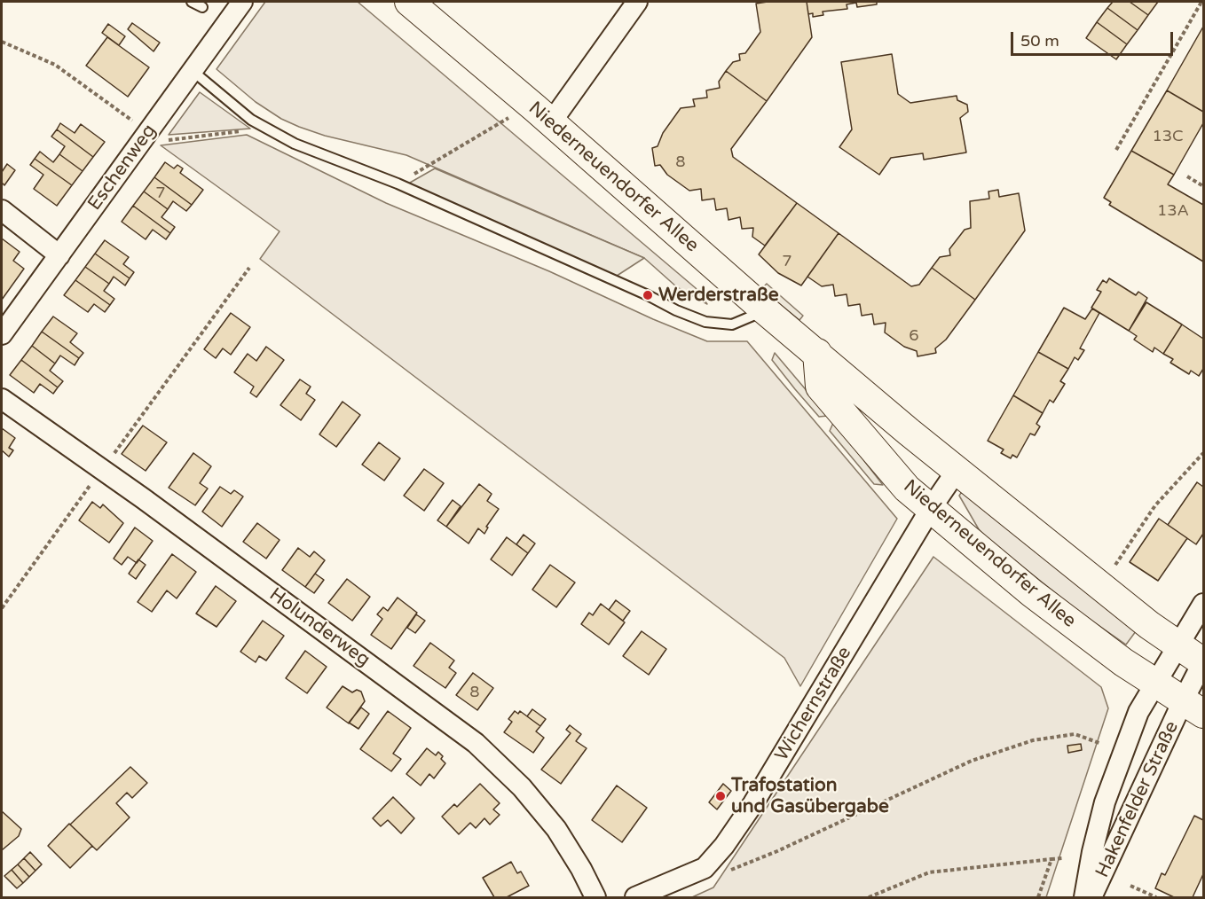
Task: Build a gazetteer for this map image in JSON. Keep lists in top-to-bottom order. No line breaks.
{"streets":{"main road":["Niederneuendorfer Allee"],"street":["Eschenweg","Holunderweg","Wichernstraße","Hakenfelder Straße"]},"crossings":[["Niederneuendorfer Allee","Wichernstraße"],["Niederneuendorfer Allee","Hakenfelder Straße"]],"places":["Werderstraße","Trafostation und Gasübergabe"],"house_numbers":["13C","8","7","13A","7","6","8"],"scale_bar":"50 m"}
